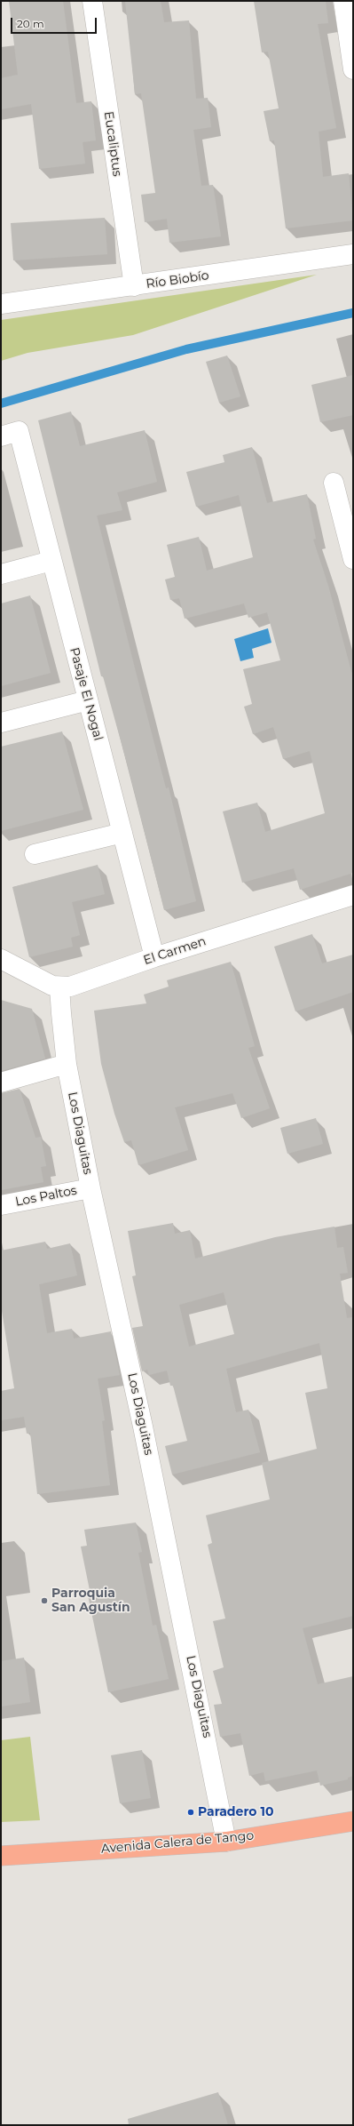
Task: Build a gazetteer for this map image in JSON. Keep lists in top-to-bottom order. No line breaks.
{"streets":{"main road":["Avenida Calera de Tango"],"street":["Eucaliptus","Río Biobío","Pasaje El Nogal","El Carmen","Los Diaguitas","Los Paltos"]},"crossings":[["Eucaliptus","Río Biobío"],["Pasaje El Nogal","El Carmen"],["El Carmen","Los Diaguitas"],["Los Diaguitas","Los Paltos"],["Los Diaguitas","Avenida Calera de Tango"]],"places":["Parroquia San Agustín","Paradero 10"],"scale_bar":"20 m"}
